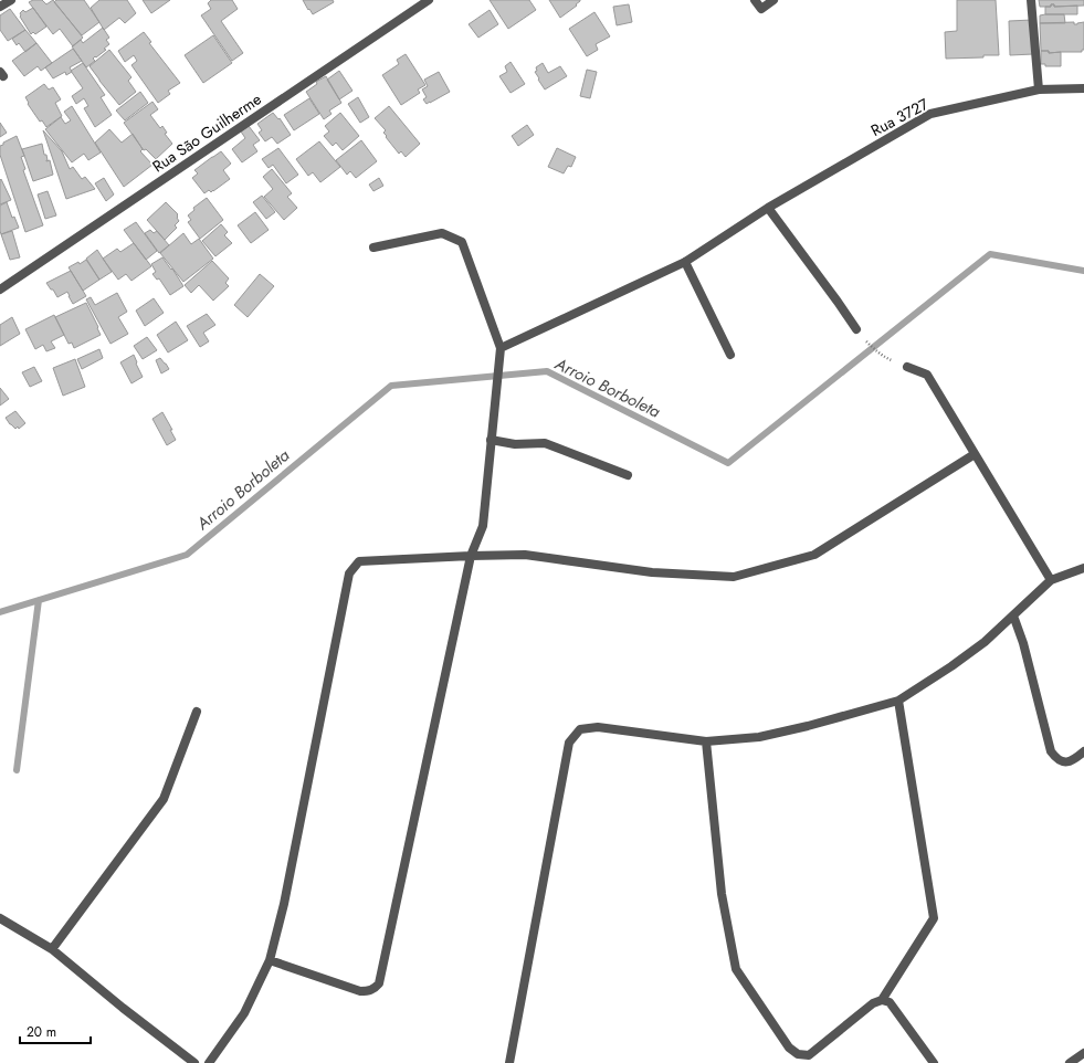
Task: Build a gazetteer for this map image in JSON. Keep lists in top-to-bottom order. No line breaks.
{"streets":{"street":["Rua 3727","Rua São Guilherme"]},"water":["Arroio Borboleta"],"scale_bar":"20 m"}
